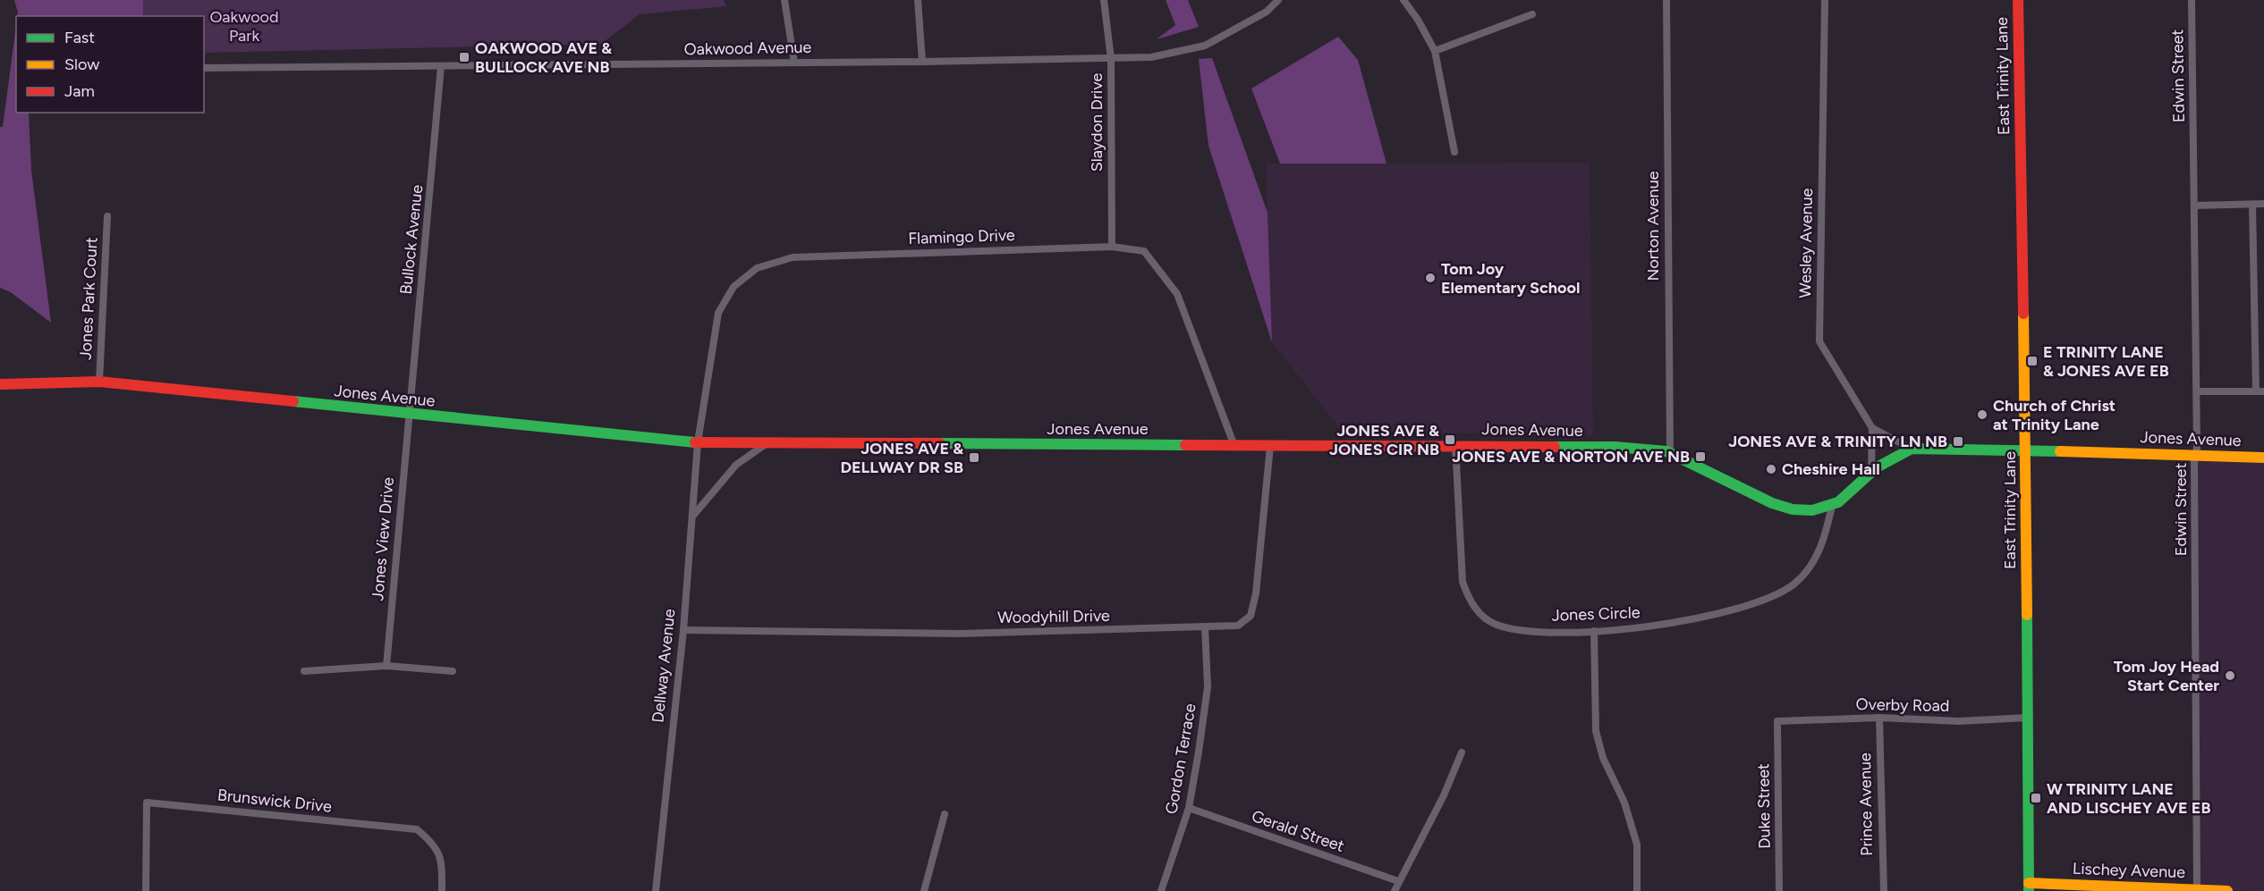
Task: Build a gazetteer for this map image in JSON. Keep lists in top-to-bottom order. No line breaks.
{"streets":{"street":["Oakwood Avenue","East Trinity Lane","Edwin Street","Slaydon Drive","Norton Avenue","Flamingo Drive","Bullock Avenue","Wesley Avenue","Jones Park Court","Jones Avenue","Jones View Drive","Jones Circle","Woodyhill Drive","Dellway Avenue","Overby Road","Gordon Terrace","Brunswick Drive","Prince Avenue","Duke Street","Gerald Street","Lischey Avenue"]},"crossings":[["Oakwood Avenue","Slaydon Drive"],["Oakwood Avenue","Bullock Avenue"],["East Trinity Lane","Jones Avenue"],["East Trinity Lane","Overby Road"],["East Trinity Lane","Lischey Avenue"],["Edwin Street","Jones Avenue"],["Edwin Street","Lischey Avenue"],["Slaydon Drive","Flamingo Drive"],["Norton Avenue","Jones Avenue"],["Flamingo Drive","Jones Avenue"],["Flamingo Drive","Dellway Avenue"],["Bullock Avenue","Jones Avenue"],["Bullock Avenue","Jones View Drive"],["Jones Park Court","Jones Avenue"],["Jones Avenue","Jones View Drive"],["Jones Avenue","Jones Circle"],["Jones Avenue","Woodyhill Drive"],["Jones Avenue","Dellway Avenue"],["Woodyhill Drive","Dellway Avenue"],["Woodyhill Drive","Gordon Terrace"],["Overby Road","Prince Avenue"],["Overby Road","Duke Street"],["Gordon Terrace","Gerald Street"]],"parks":["Oakwood Park"],"places":{"transit":["OAKWOOD AVE & BULLOCK AVE NB","E TRINITY LANE & JONES AVE EB","JONES AVE & JONES CIR NB","JONES AVE & TRINITY LN NB","JONES AVE & NORTON AVE NB","JONES AVE & DELLWAY DR SB","W TRINITY LANE AND LISCHEY AVE EB"],"other":["Tom Joy Elementary School","Church of Christ at Trinity Lane","Cheshire Hall","Tom Joy Head Start Center"]},"legend":["Fast","Slow","Jam"]}
